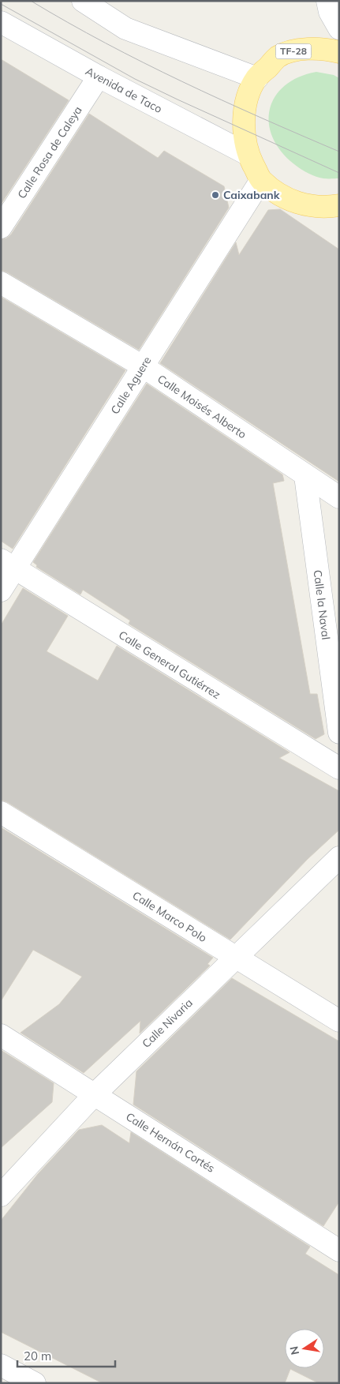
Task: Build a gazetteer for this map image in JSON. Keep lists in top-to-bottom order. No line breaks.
{"streets":{"main road":["TF-28"],"street":["Avenida de Taco","Calle Rosa de Caleya","Calle Aguere","Calle Moisés Alberto","Calle la Naval","Calle General Gutiérrez","Calle Marco Polo","Calle Nivaria","Calle Hernán Cortés"]},"crossings":[["TF-28","Avenida de Taco"],["TF-28","Calle Aguere"],["Avenida de Taco","Calle Rosa de Caleya"],["Calle Aguere","Calle Moisés Alberto"],["Calle Aguere","Calle General Gutiérrez"],["Calle Moisés Alberto","Calle la Naval"],["Calle Marco Polo","Calle Nivaria"],["Calle Nivaria","Calle Hernán Cortés"]],"places":["Caixabank"],"scale_bar":"20 m","north":"left"}
